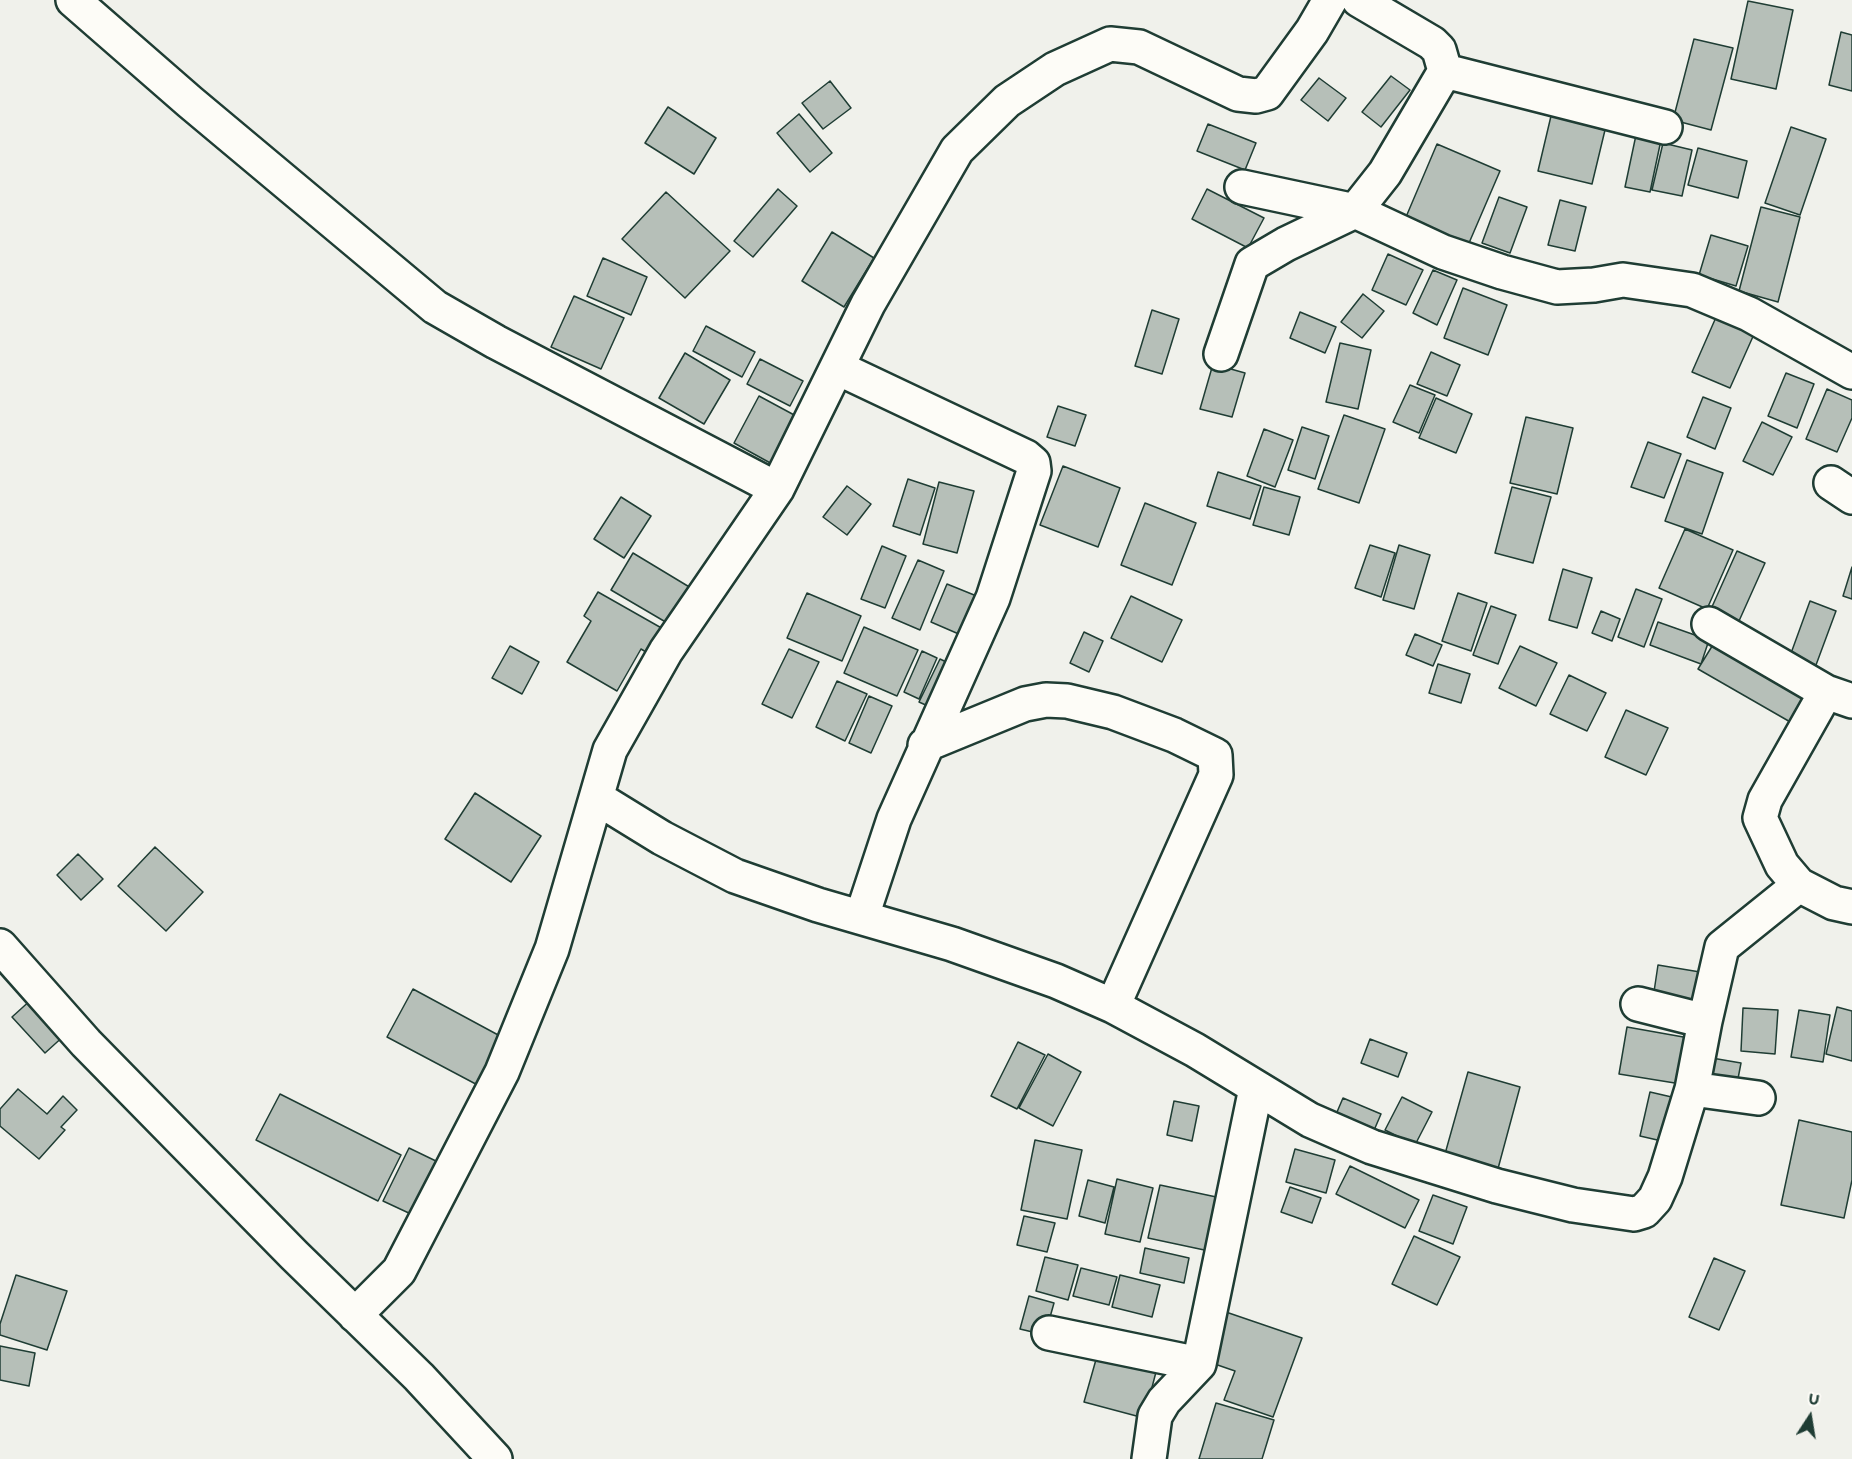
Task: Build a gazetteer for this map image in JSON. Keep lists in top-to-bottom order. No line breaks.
{"north":"top"}
